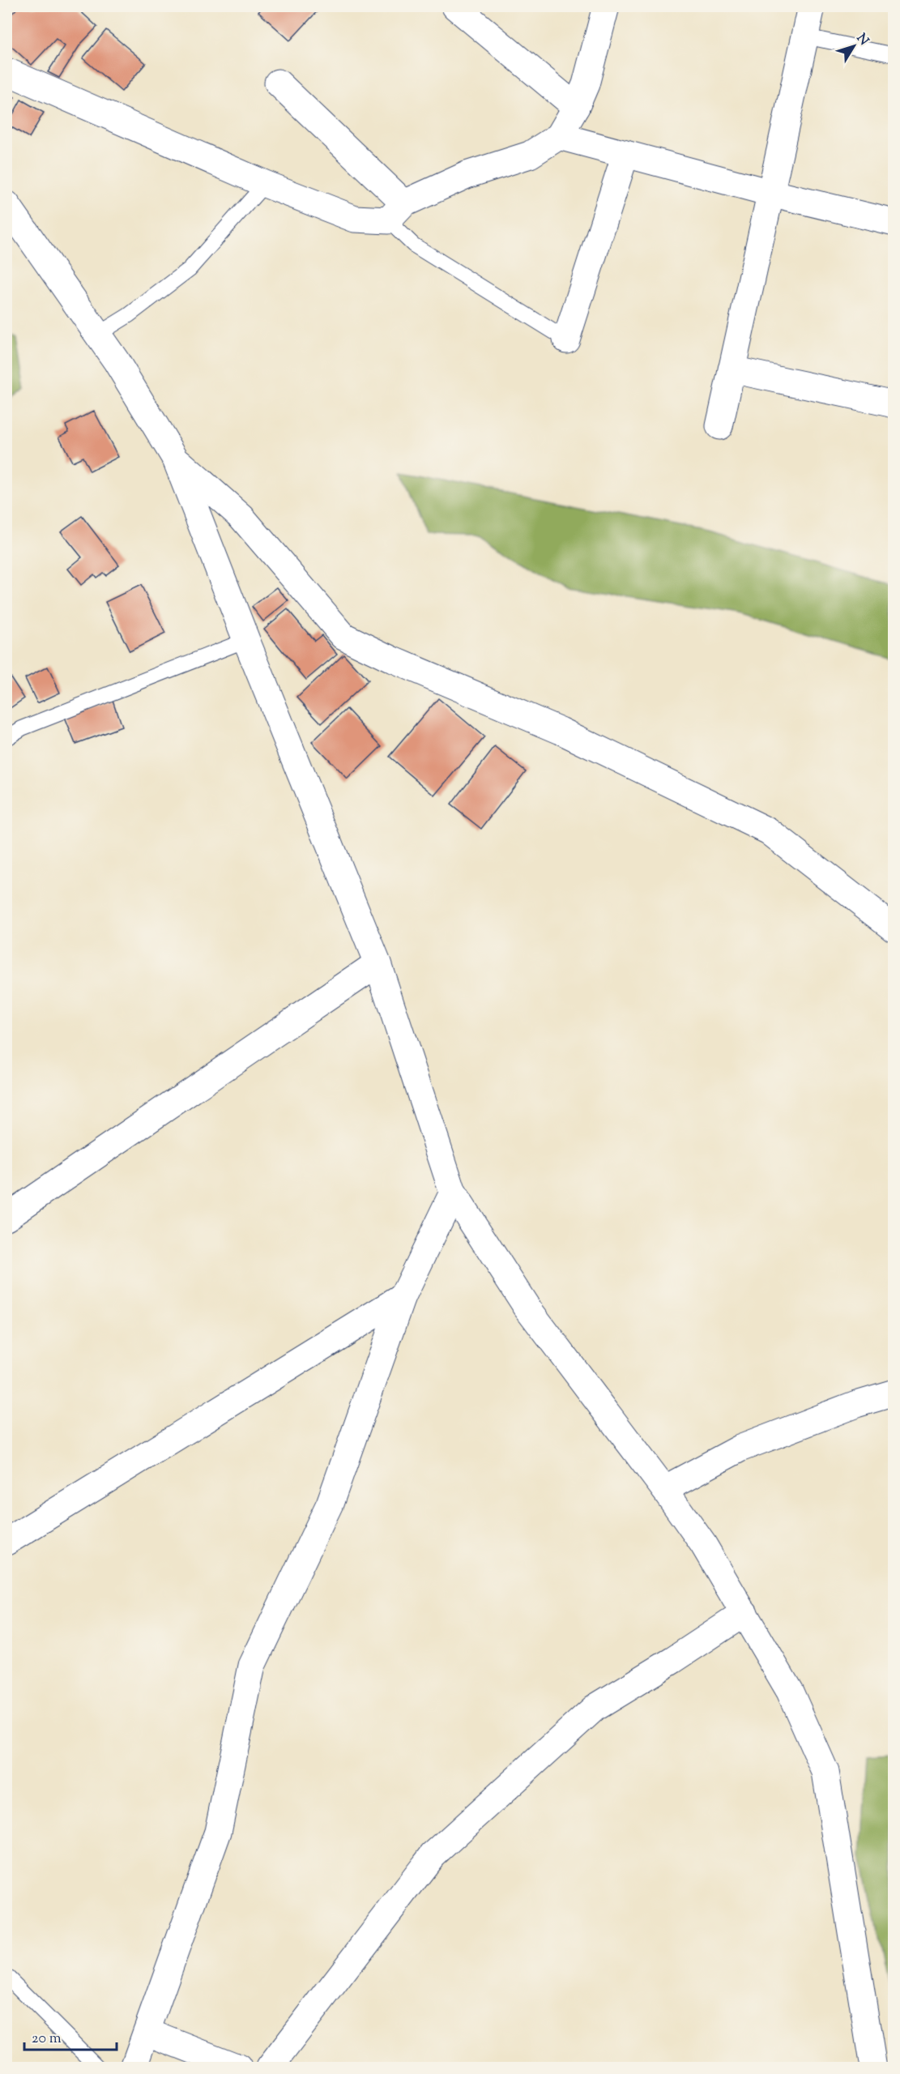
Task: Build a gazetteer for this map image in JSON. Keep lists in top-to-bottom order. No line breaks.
{"scale_bar":"20 m","north":"top right"}
